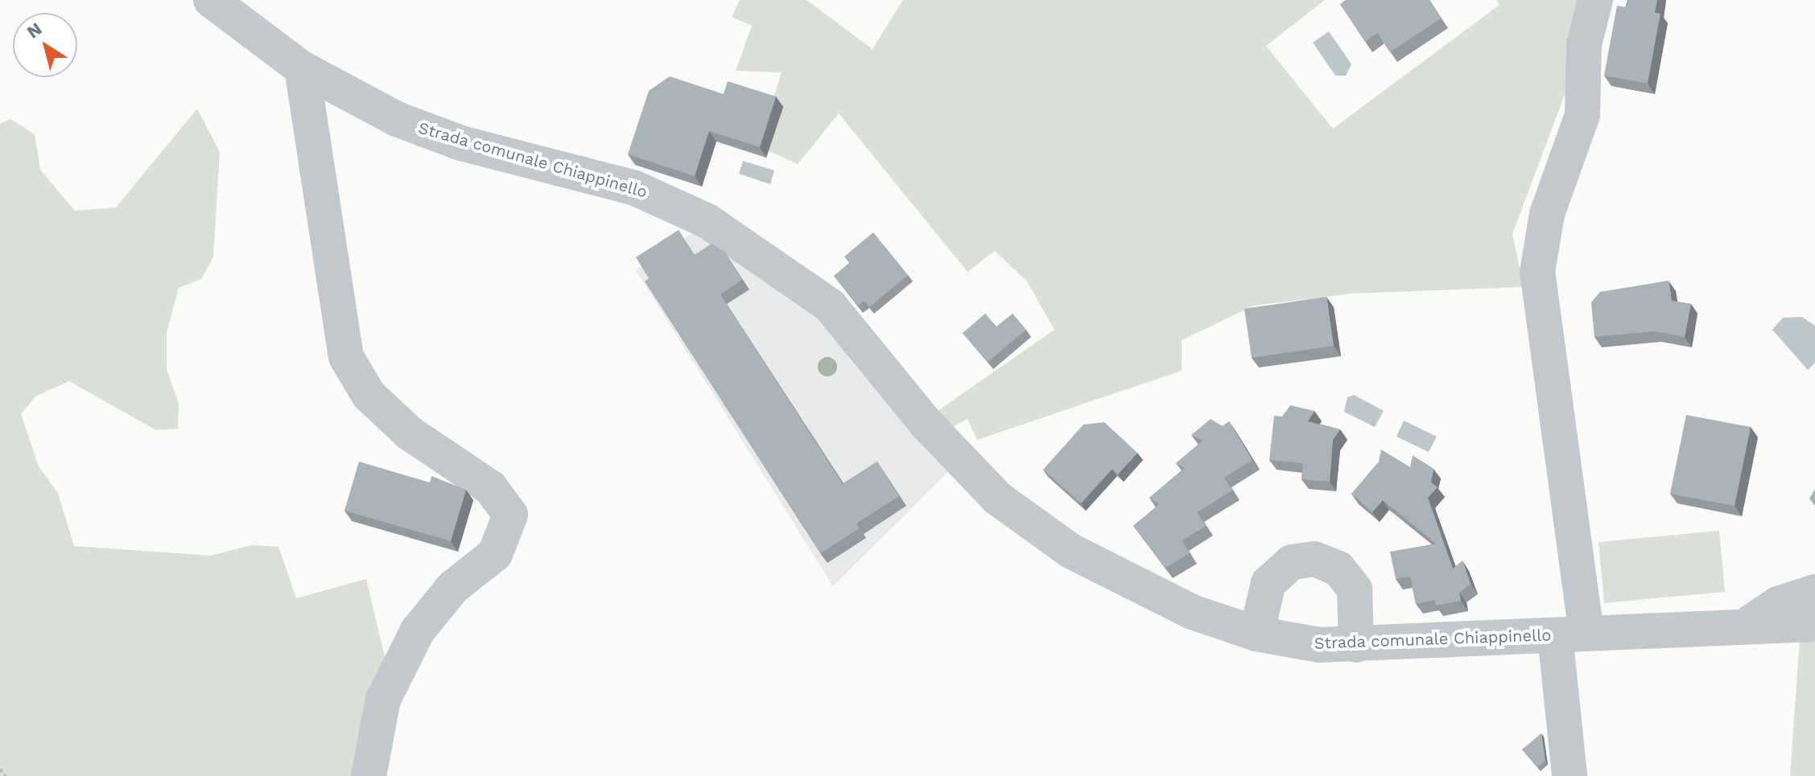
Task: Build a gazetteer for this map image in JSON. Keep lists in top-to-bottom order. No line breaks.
{"streets":{"street":["Strada comunale Chiappinello"]},"north":"top left"}
